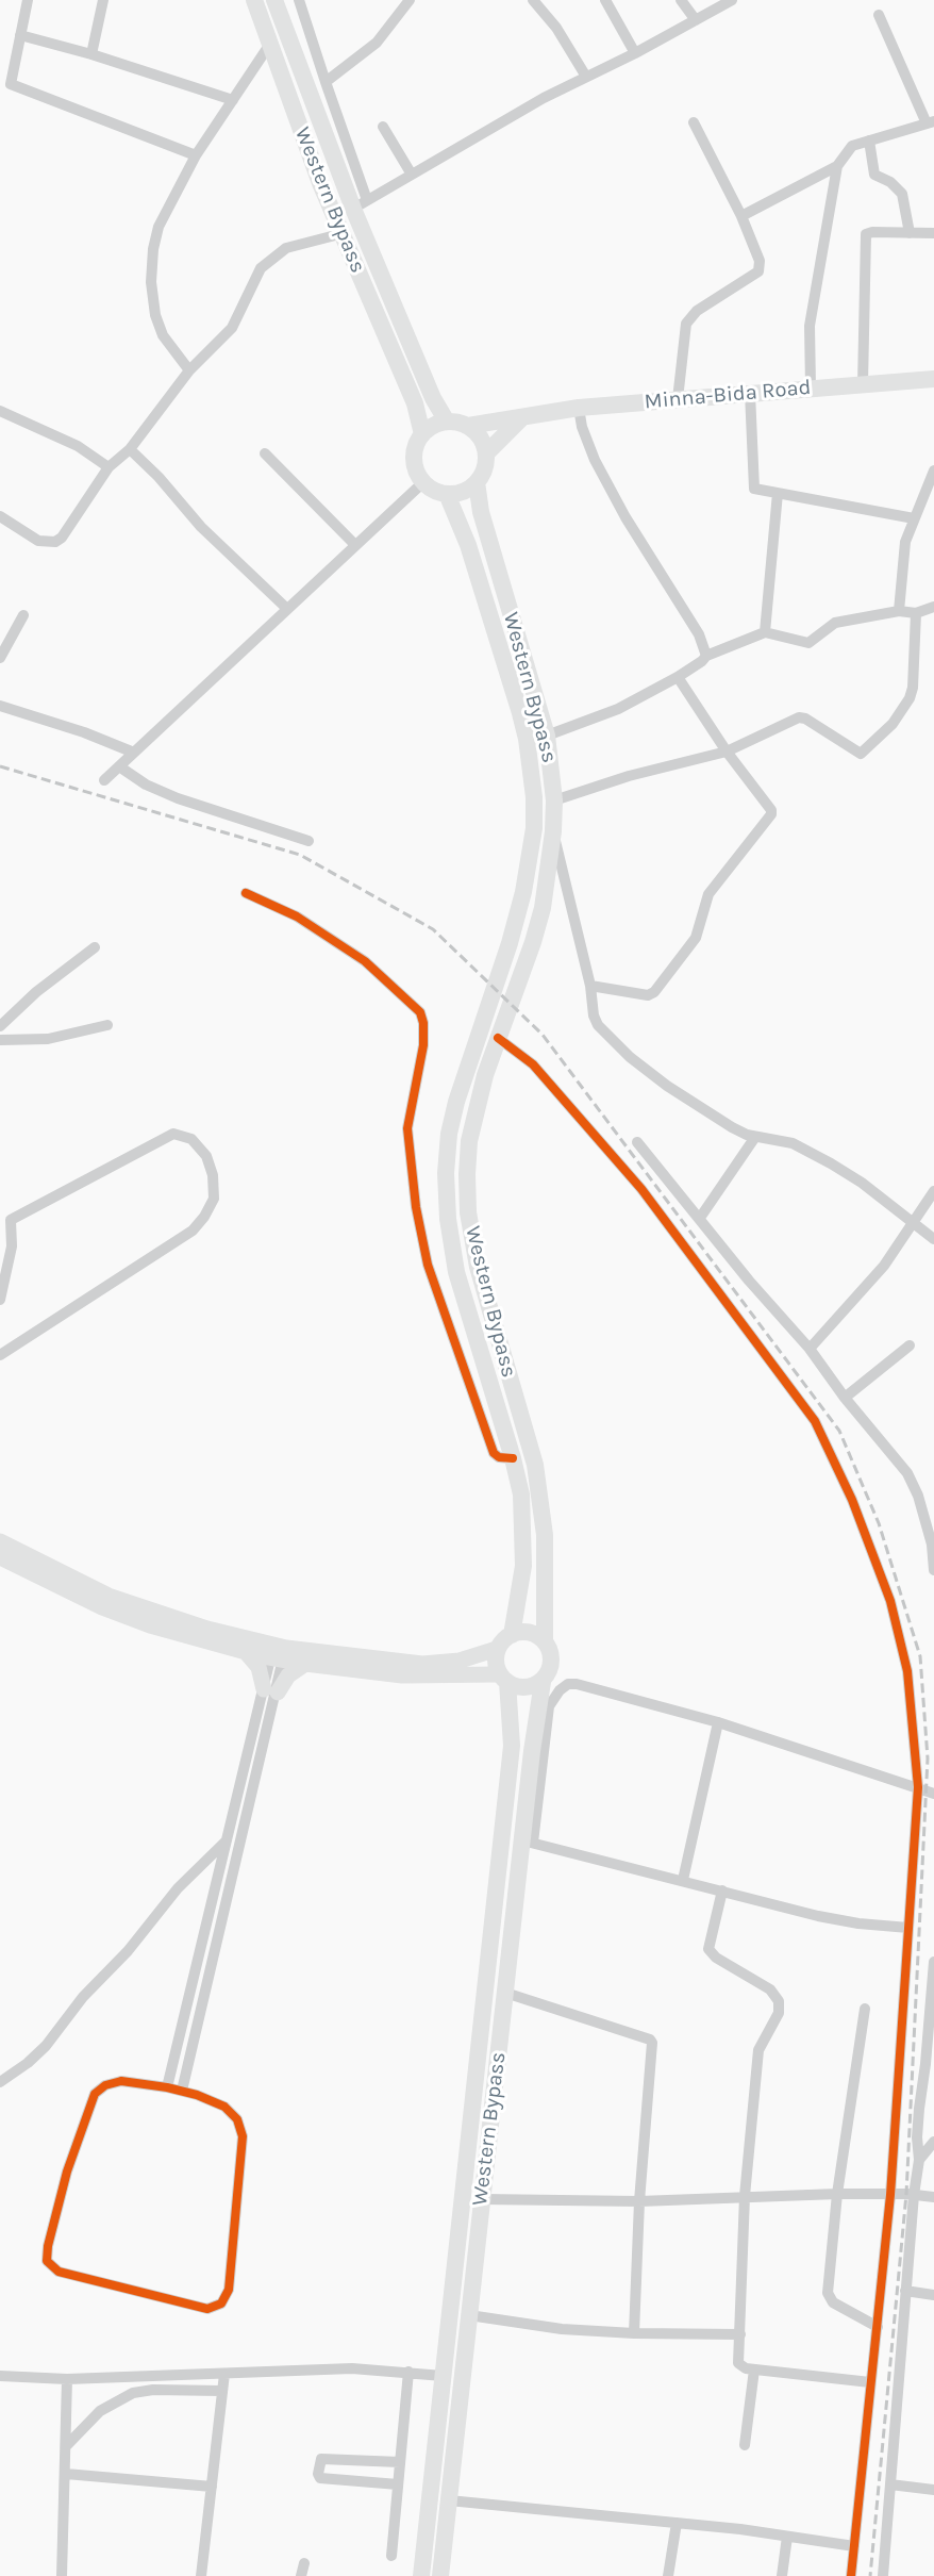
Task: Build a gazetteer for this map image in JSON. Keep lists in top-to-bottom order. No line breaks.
{"streets":{"main road":["Western Bypass","Minna-Bida Road"]},"crossings":[["Western Bypass","Minna-Bida Road"]]}
